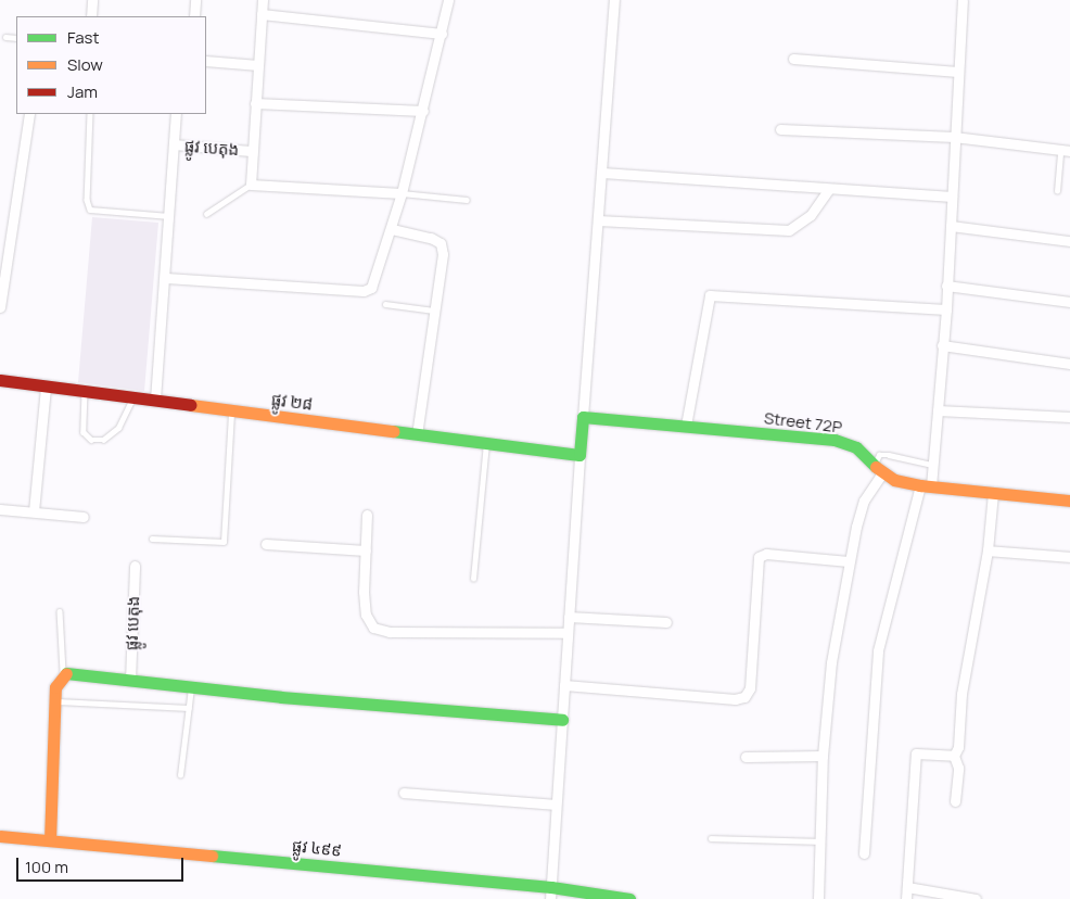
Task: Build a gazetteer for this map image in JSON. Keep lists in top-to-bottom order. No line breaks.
{"streets":{"street":["ផ្លូវ បេតុង","ផ្លូវ ២៨","Street 72P","ផ្លូវ ៤៩៩"]},"legend":["Fast","Slow","Jam"],"scale_bar":"100 m"}
